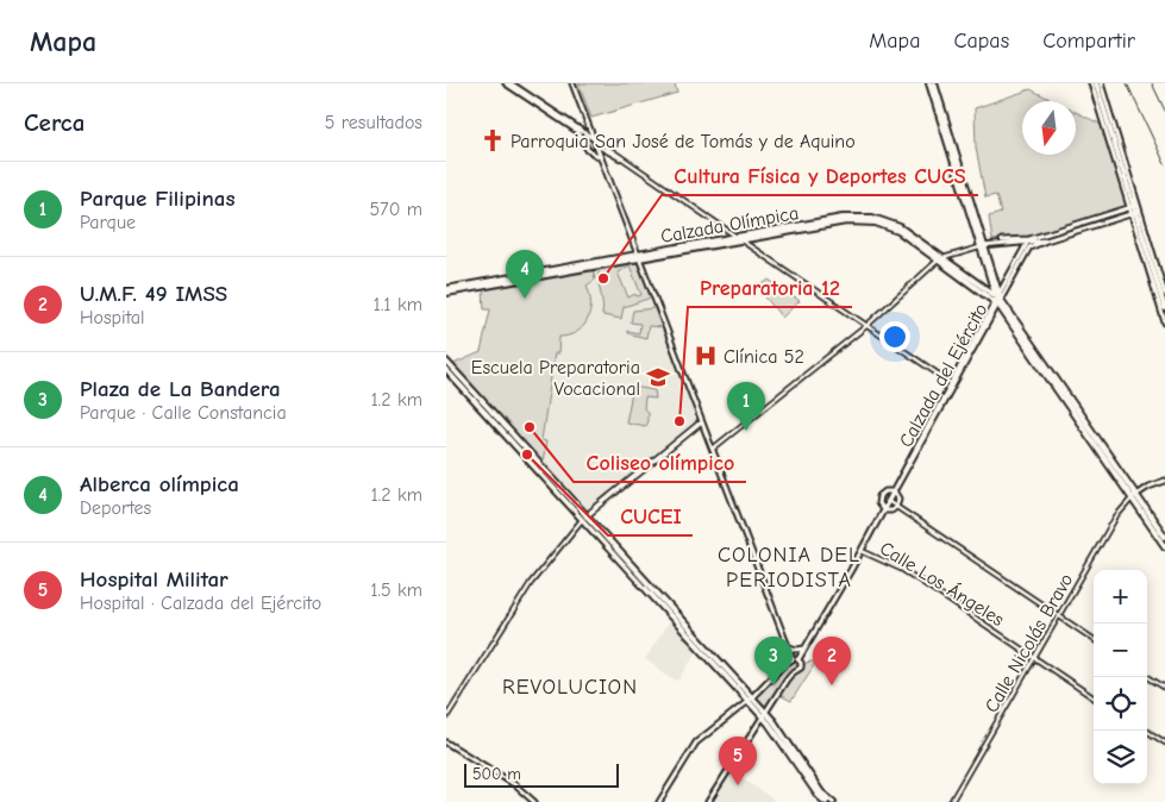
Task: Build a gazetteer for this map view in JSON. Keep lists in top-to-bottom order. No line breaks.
{"streets":{"main road":["Calzada Olímpica","Calzada del Ejército"],"street":["Calle Los Ángeles","Calle Nicolás Bravo"]},"crossings":[["Calzada Olímpica","Calzada del Ejército"],["Calzada del Ejército","Calle Los Ángeles"],["Calle Los Ángeles","Calle Nicolás Bravo"]],"districts":["COLONIA DEL PERIODISTA","REVOLUCION"],"places":{"church":["Parroquia San José de Tomás y de Aquino"],"other":["Cultura Física y Deportes CUCS","Preparatoria 12","Coliseo olímpico","CUCEI"],"hospital":["Clínica 52"],"school or university":["Escuela Preparatoria Vocacional"]},"scale_bar":"500 m","north":"bottom","page":{"header":"Mapa","nav":["Mapa","Capas","Compartir"],"heading":["Cerca","5 resultados"],"list":[{"mark":"1","name":"Parque Filipinas","note":"Parque","value":"570 m"},{"mark":"2","name":"U.M.F. 49 IMSS","note":"Hospital","value":"1.1 km"},{"mark":"3","name":"Plaza de La Bandera","note":"Parque · Calle Constancia","value":"1.2 km"},{"mark":"4","name":"Alberca olímpica","note":"Deportes","value":"1.2 km"},{"mark":"5","name":"Hospital Militar","note":"Hospital · Calzada del Ejército","value":"1.5 km"}],"pins":["4","1","2","3","5"],"map_buttons":["+","−"],"scale":"500 m"}}
